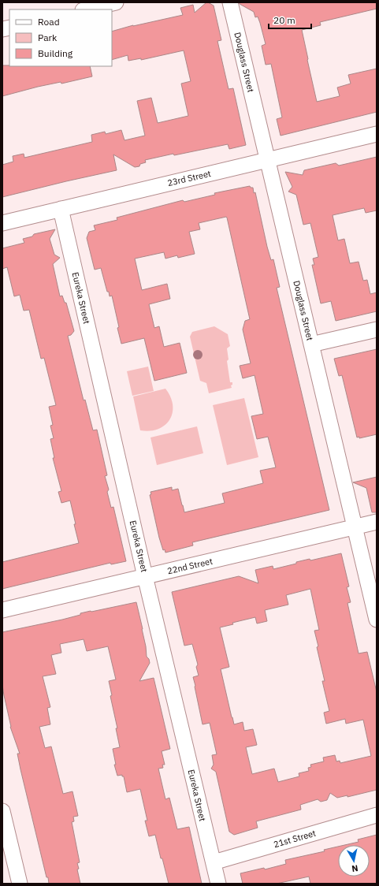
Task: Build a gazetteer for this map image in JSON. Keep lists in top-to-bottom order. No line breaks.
{"streets":{"street":["Douglass Street","23rd Street","Eureka Street","22nd Street","21st Street"]},"crossings":[["Douglass Street","23rd Street"],["Douglass Street","22nd Street"],["23rd Street","Eureka Street"],["Eureka Street","22nd Street"],["Eureka Street","21st Street"]],"legend":["Road","Park","Building"],"scale_bar":"20 m","north":"bottom"}
